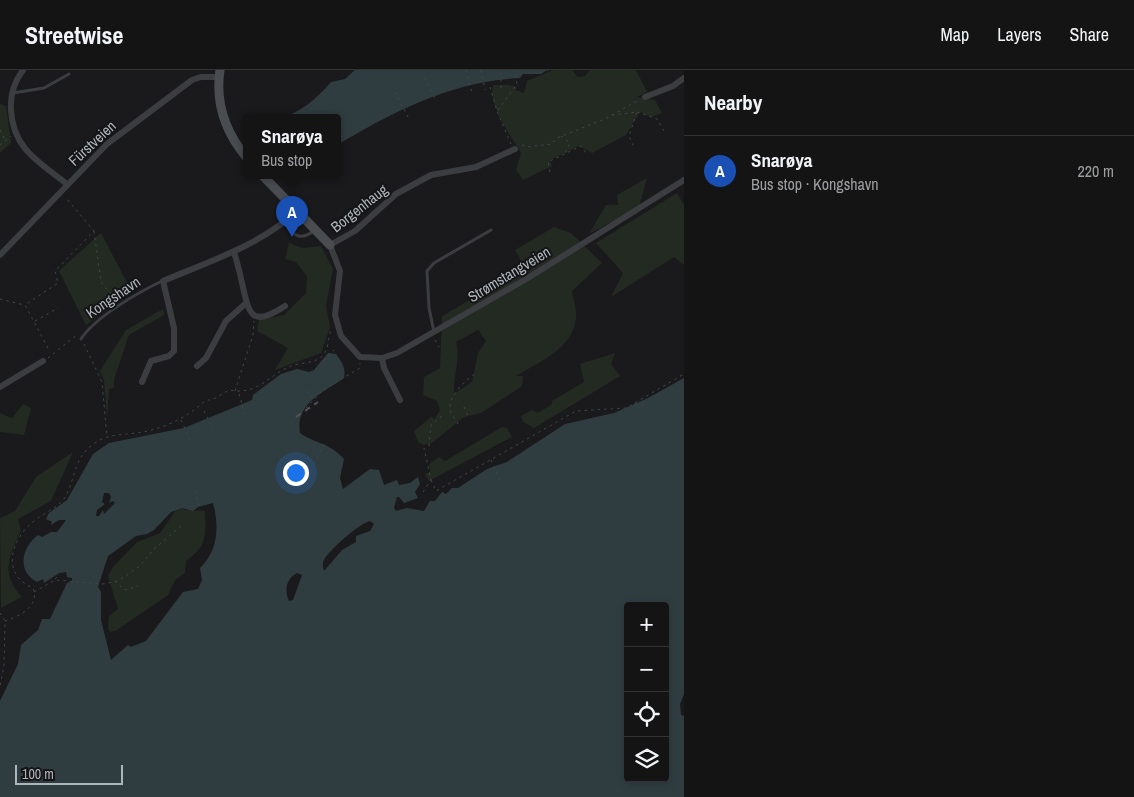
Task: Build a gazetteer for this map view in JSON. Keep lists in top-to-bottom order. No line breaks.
{"streets":{"street":["Fürstveien","Borgenhaug","Strømstangveien","Kongshavn"]},"scale_bar":"100 m","page":{"header":"Streetwise","nav":["Map","Layers","Share"],"heading":"Nearby","popup":["Snarøya","Bus stop"],"list":[{"mark":"A","name":"Snarøya","note":"Bus stop · Kongshavn","value":"220 m"}],"pins":"A","map_buttons":["+","−"],"scale":"100 m"}}
